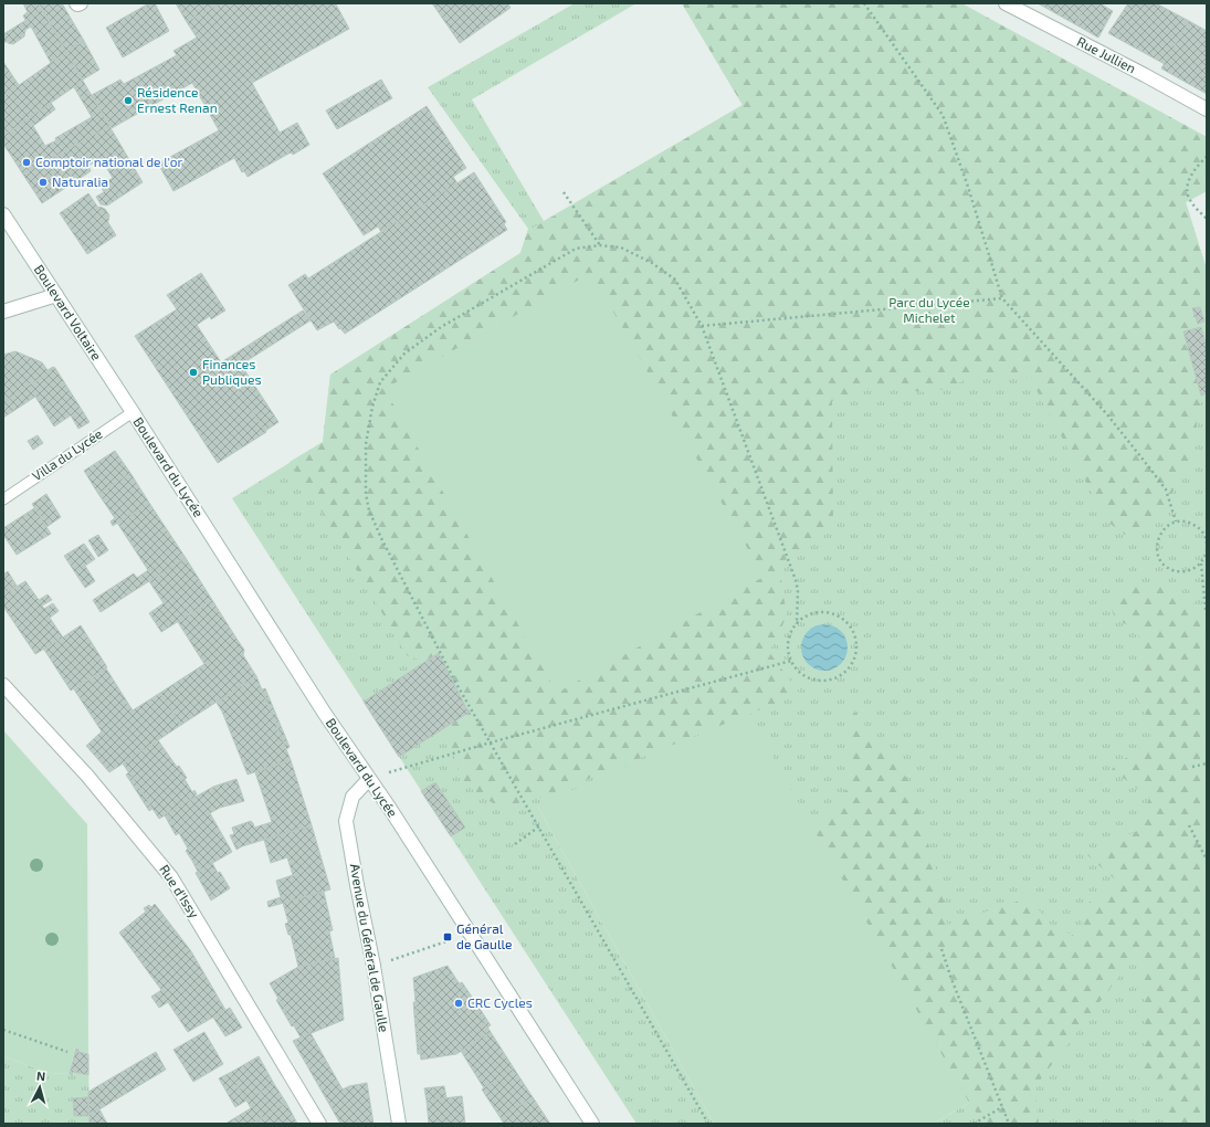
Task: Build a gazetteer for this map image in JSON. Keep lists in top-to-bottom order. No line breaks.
{"streets":{"main road":["Rue Jullien","Boulevard Voltaire","Boulevard du Lycée","Rue d'Issy","Avenue du Général de Gaulle"],"lane":["Villa du Lycée"]},"crossings":[["Boulevard Voltaire","Villa du Lycée"],["Boulevard Voltaire","Boulevard du Lycée"],["Villa du Lycée","Boulevard du Lycée"],["Boulevard du Lycée","Avenue du Général de Gaulle"]],"parks":["Parc du Lycée Michelet"],"places":{"other":["Résidence Ernest Renan","Comptoir national de l'or","Naturalia","Finances Publiques","CRC Cycles"],"transit":["Général de Gaulle"]},"north":"top"}
